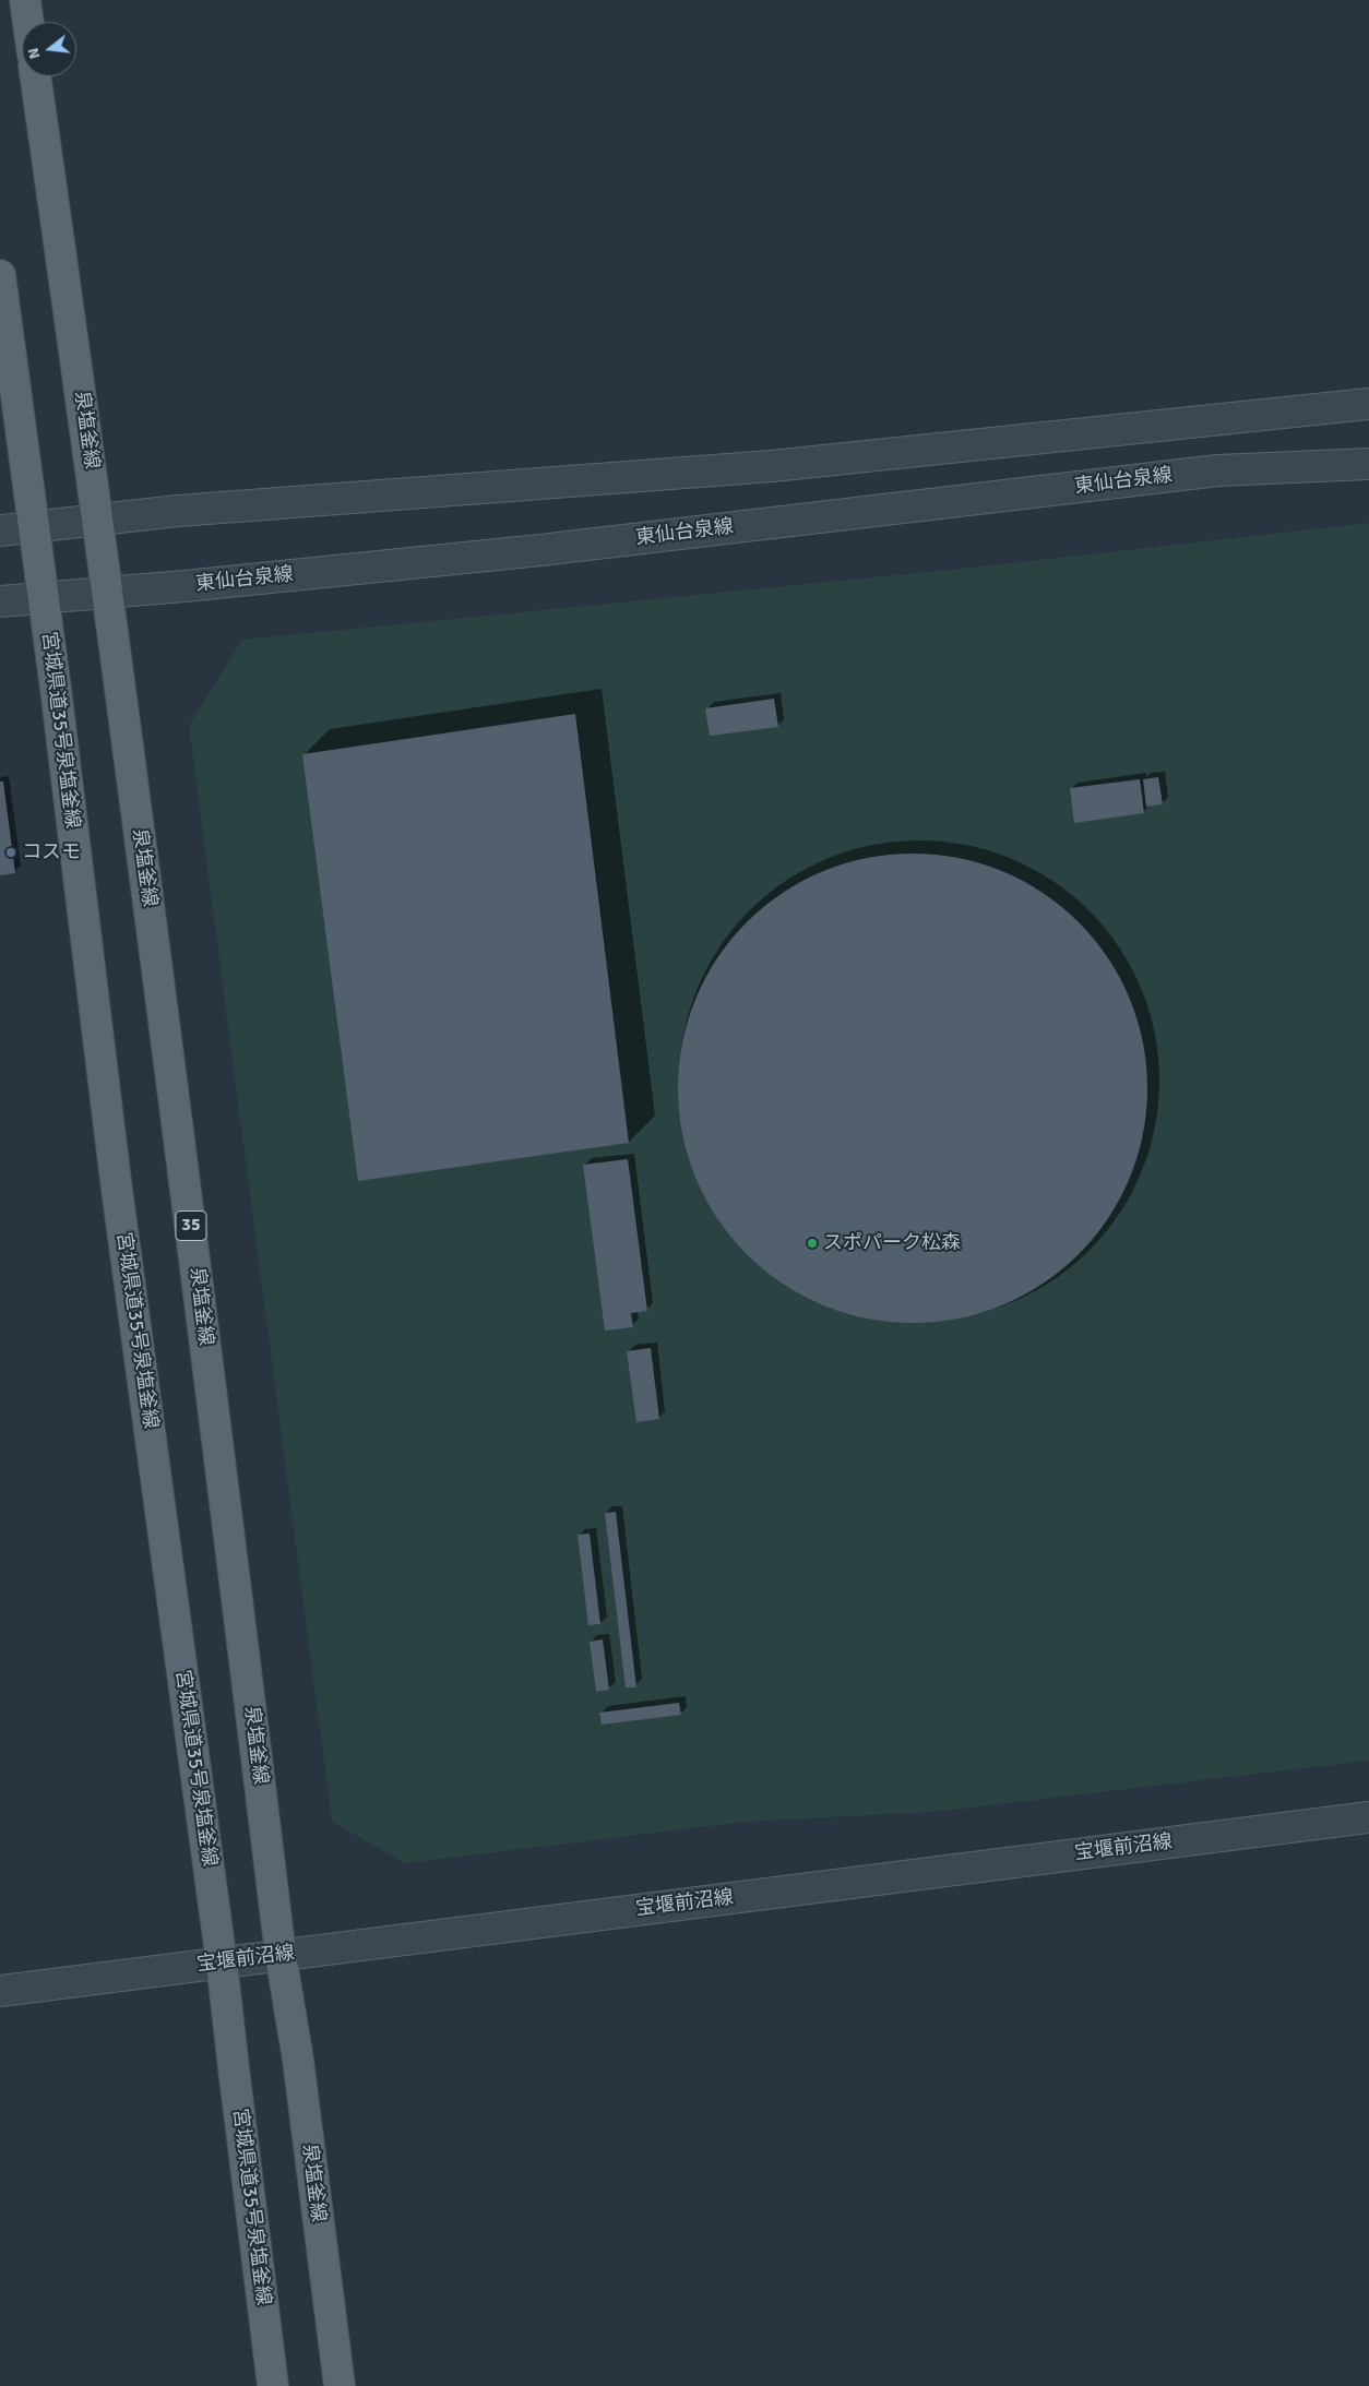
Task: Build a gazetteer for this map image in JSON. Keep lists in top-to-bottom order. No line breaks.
{"streets":{"main road":["泉塩釜線","宮城県道35号泉塩釜線","35"],"street":["東仙台泉線","宝堰前沼線"]},"crossings":[["泉塩釜線","東仙台泉線"],["泉塩釜線","宝堰前沼線"],["東仙台泉線","宮城県道35号泉塩釜線"],["宮城県道35号泉塩釜線","宝堰前沼線"]],"places":["コスモ","スポパーク松森"],"north":"left"}
